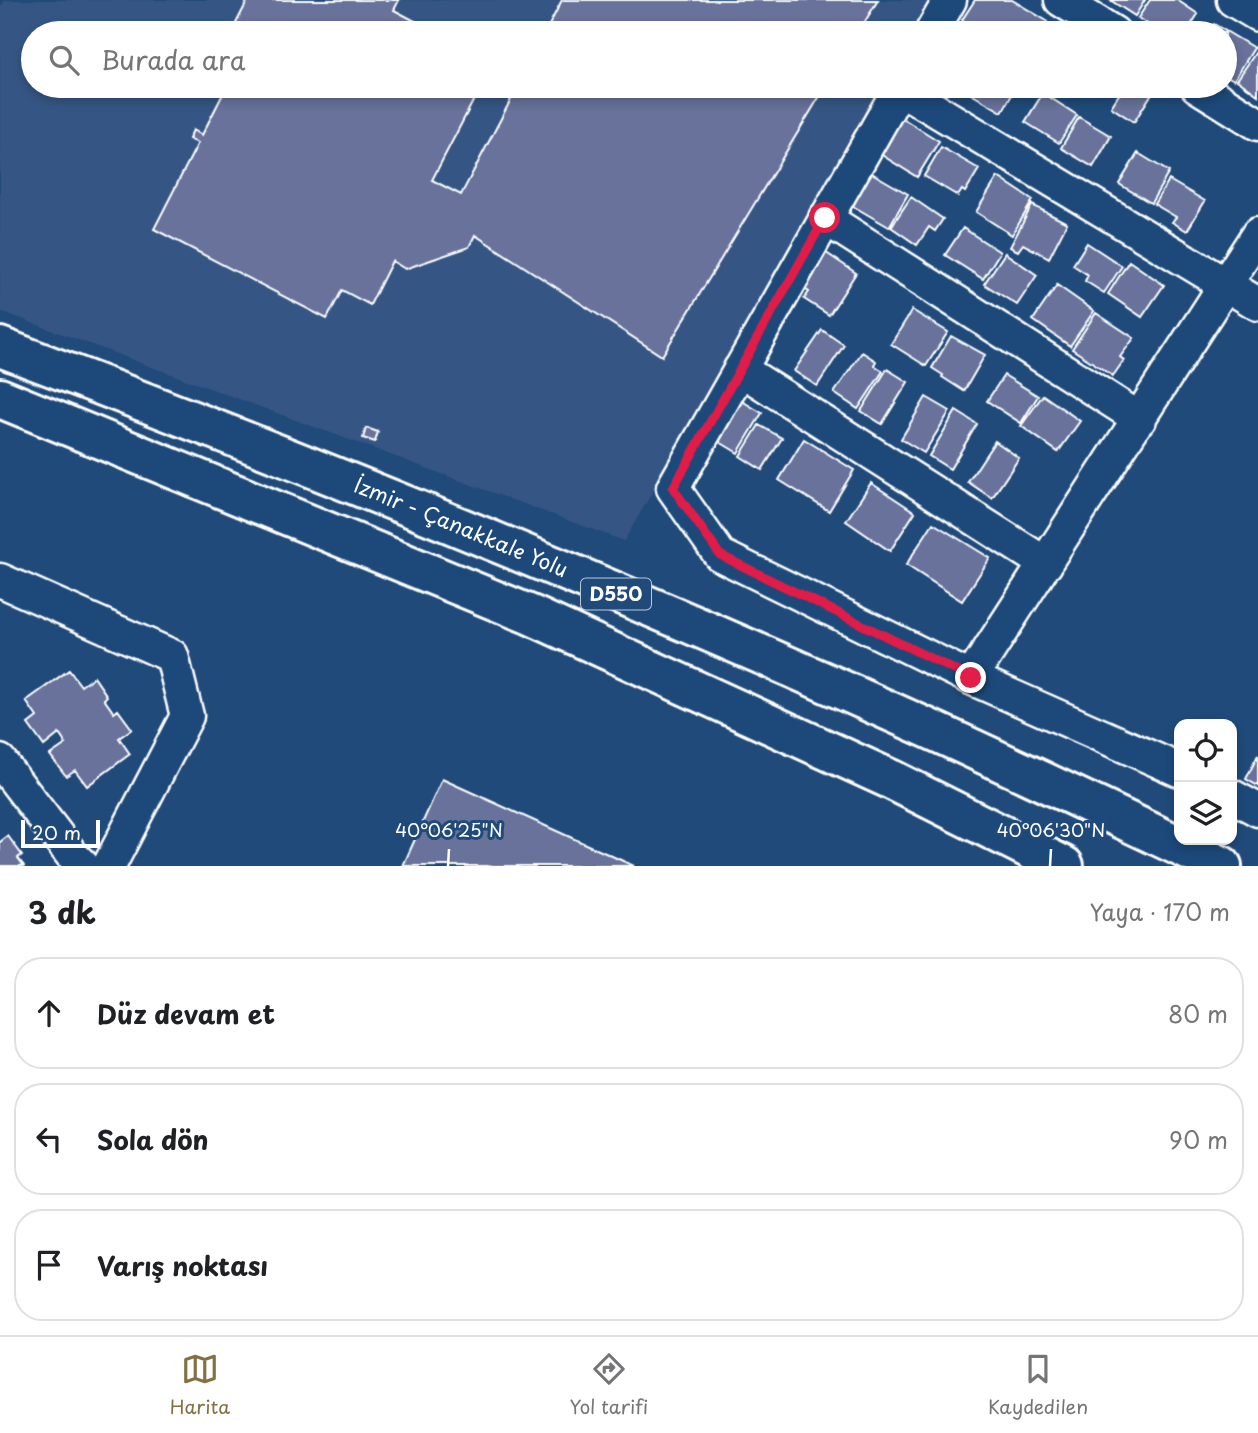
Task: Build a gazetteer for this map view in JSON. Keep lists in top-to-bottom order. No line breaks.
{"streets":{"highway":["İzmir - Çanakkale Yolu","D550"]},"scale_bar":"20 m","page":{"search":"Burada ara","scale":"20 m","heading":["3 dk","Yaya · 170 m"],"list":[["Düz devam et","80 m"],["Sola dön","90 m"],"Varış noktası"],"nav":["Harita","Yol tarifi","Kaydedilen"]},"coordinates":["40°06'25\"N","40°06'30\"N"]}
